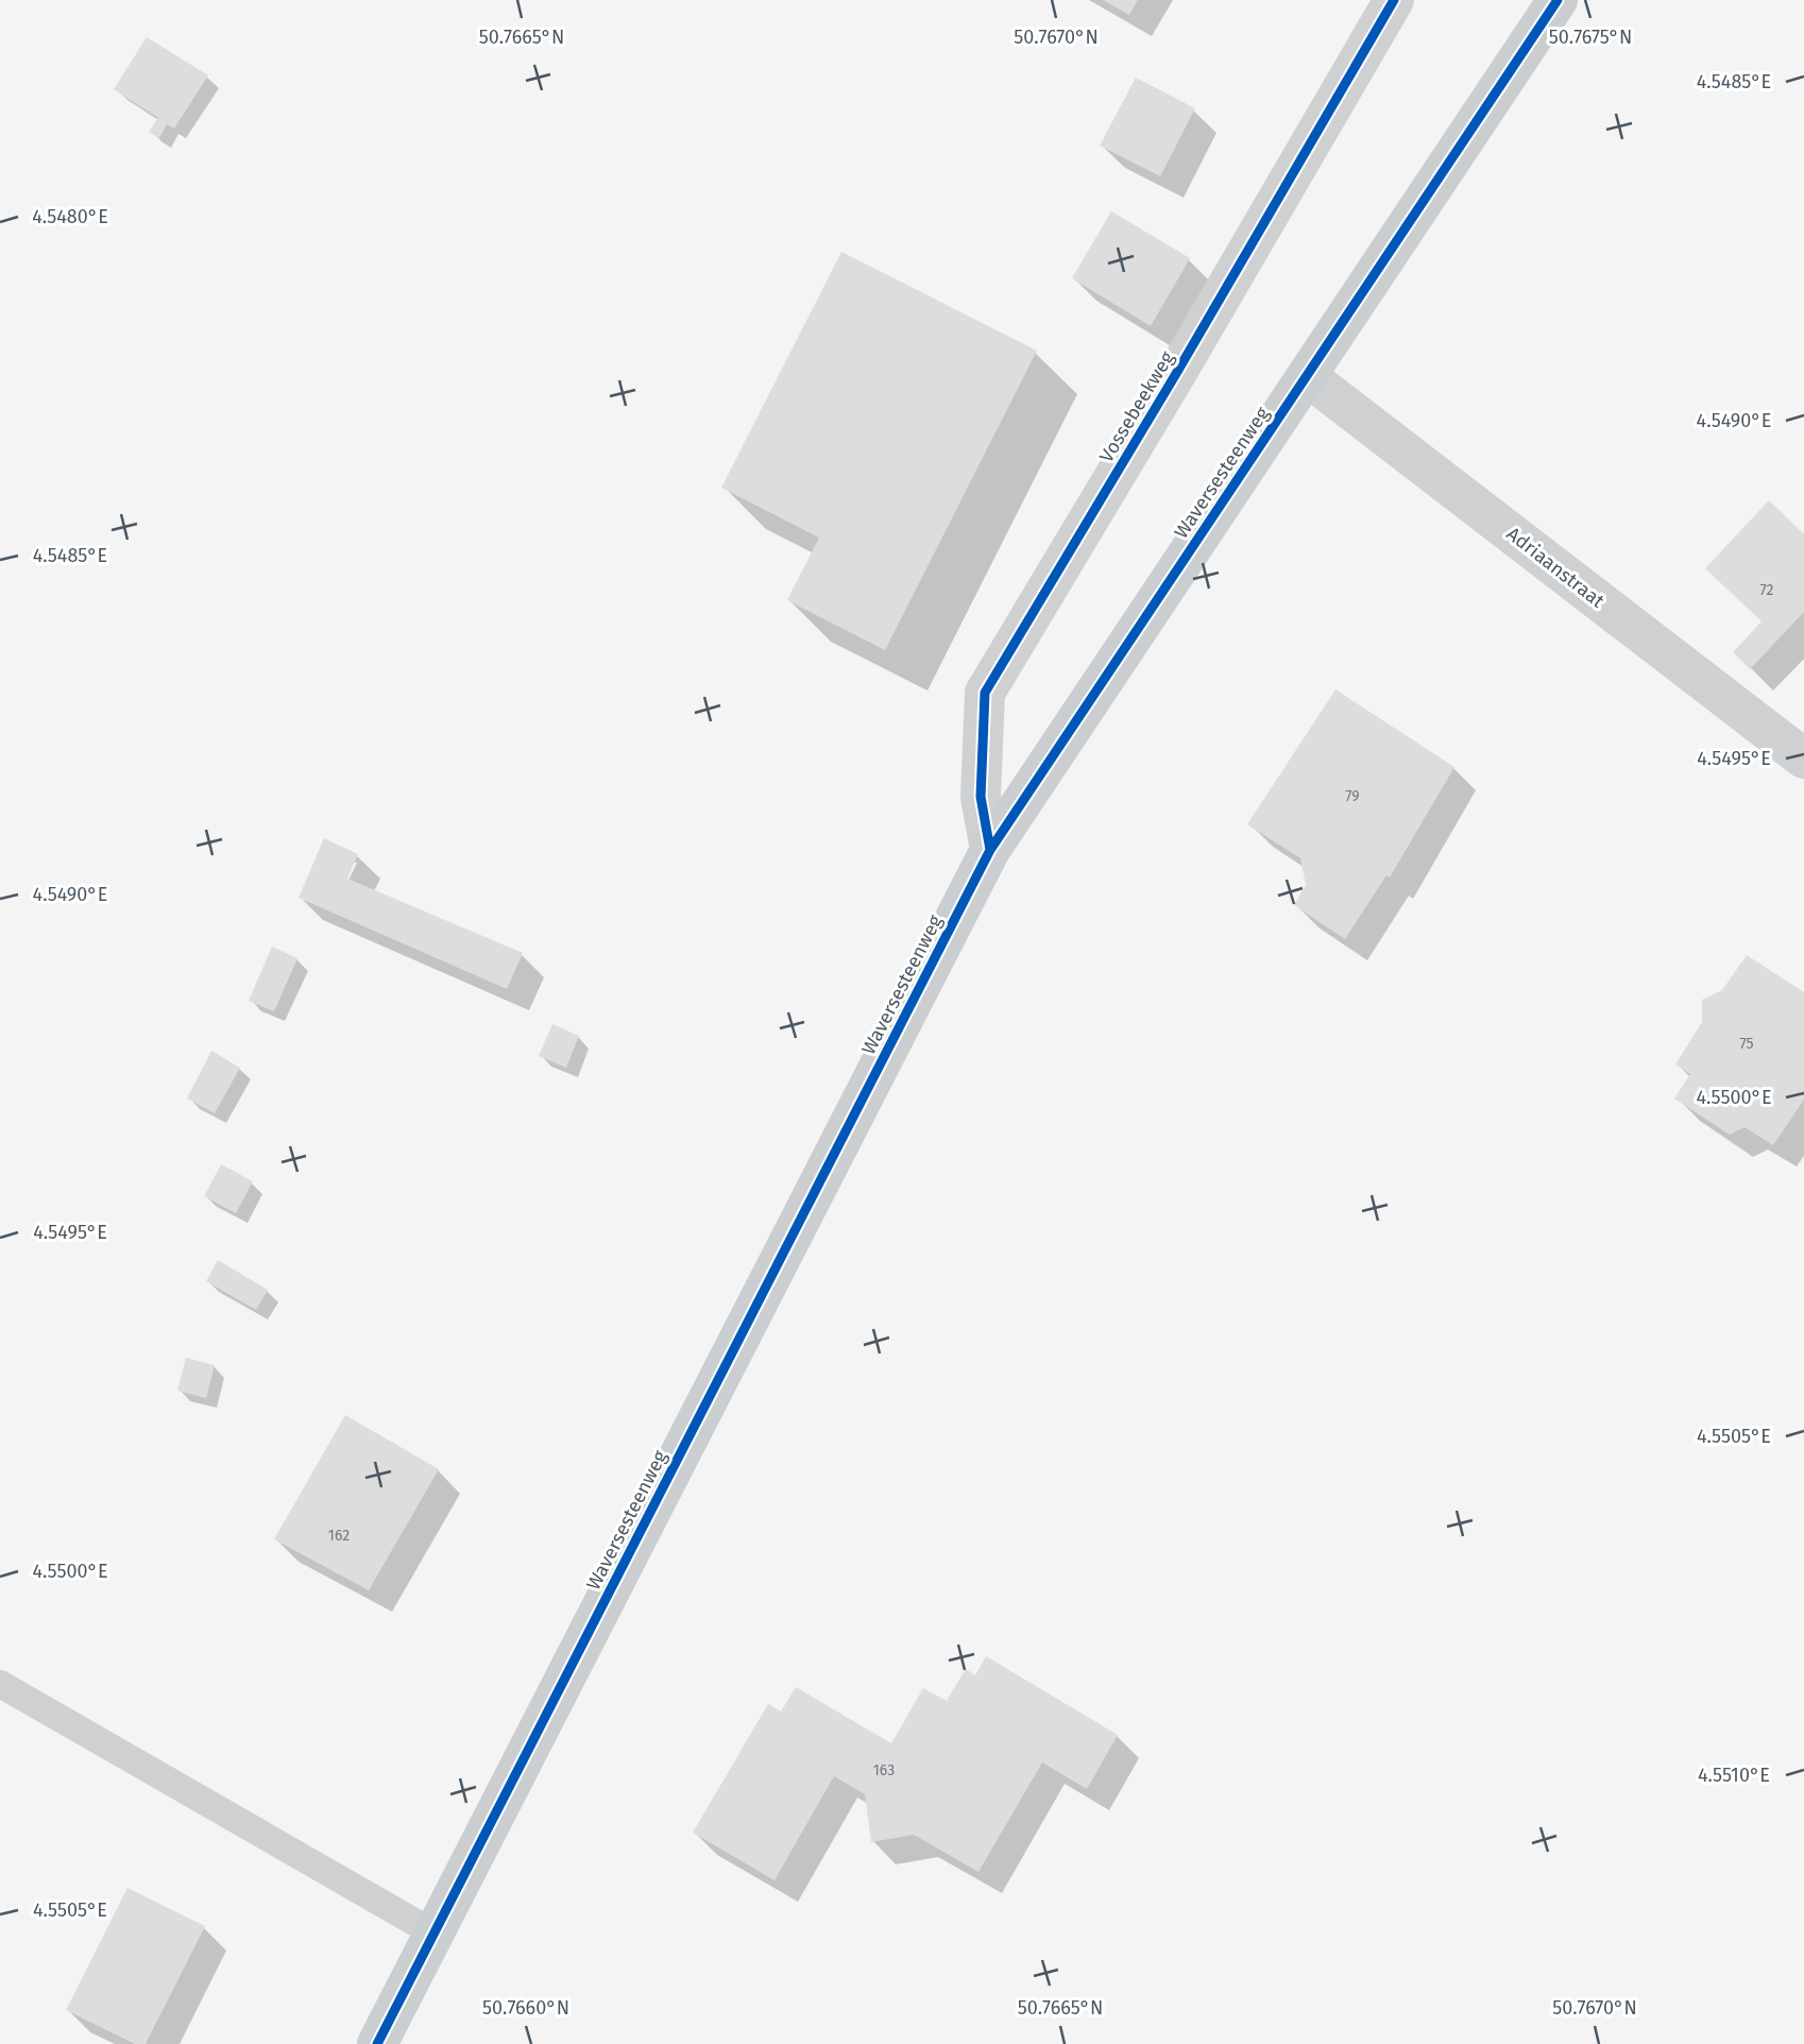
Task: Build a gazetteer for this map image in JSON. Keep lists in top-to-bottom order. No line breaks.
{"streets":{"main road":["Waversesteenweg"],"street":["Vossebeekweg","Adriaanstraat"]},"crossings":[["Vossebeekweg","Waversesteenweg"],["Waversesteenweg","Adriaanstraat"]],"house_numbers":["72","79","75","162","163"],"coordinates":["50.7665°N","50.7670°N","50.7675°N","4.5485°E","4.5480°E","4.5490°E","4.5495°E","4.5500°E","4.5505°E","4.5510°E","50.7660°N"]}
